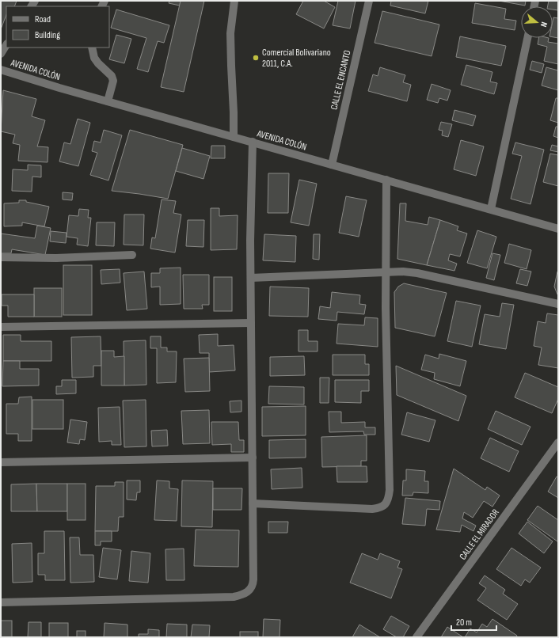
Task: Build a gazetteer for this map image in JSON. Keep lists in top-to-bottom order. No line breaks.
{"streets":{"street":["AVENIDA COLÓN","CALLE EL ENCANTO","CALLE EL MIRADOR"]},"crossings":[["AVENIDA COLÓN","CALLE EL ENCANTO"]],"places":["Comercial Bolivariano 2011, C.A."],"legend":["Road","Building"],"scale_bar":"20 m","north":"right"}
